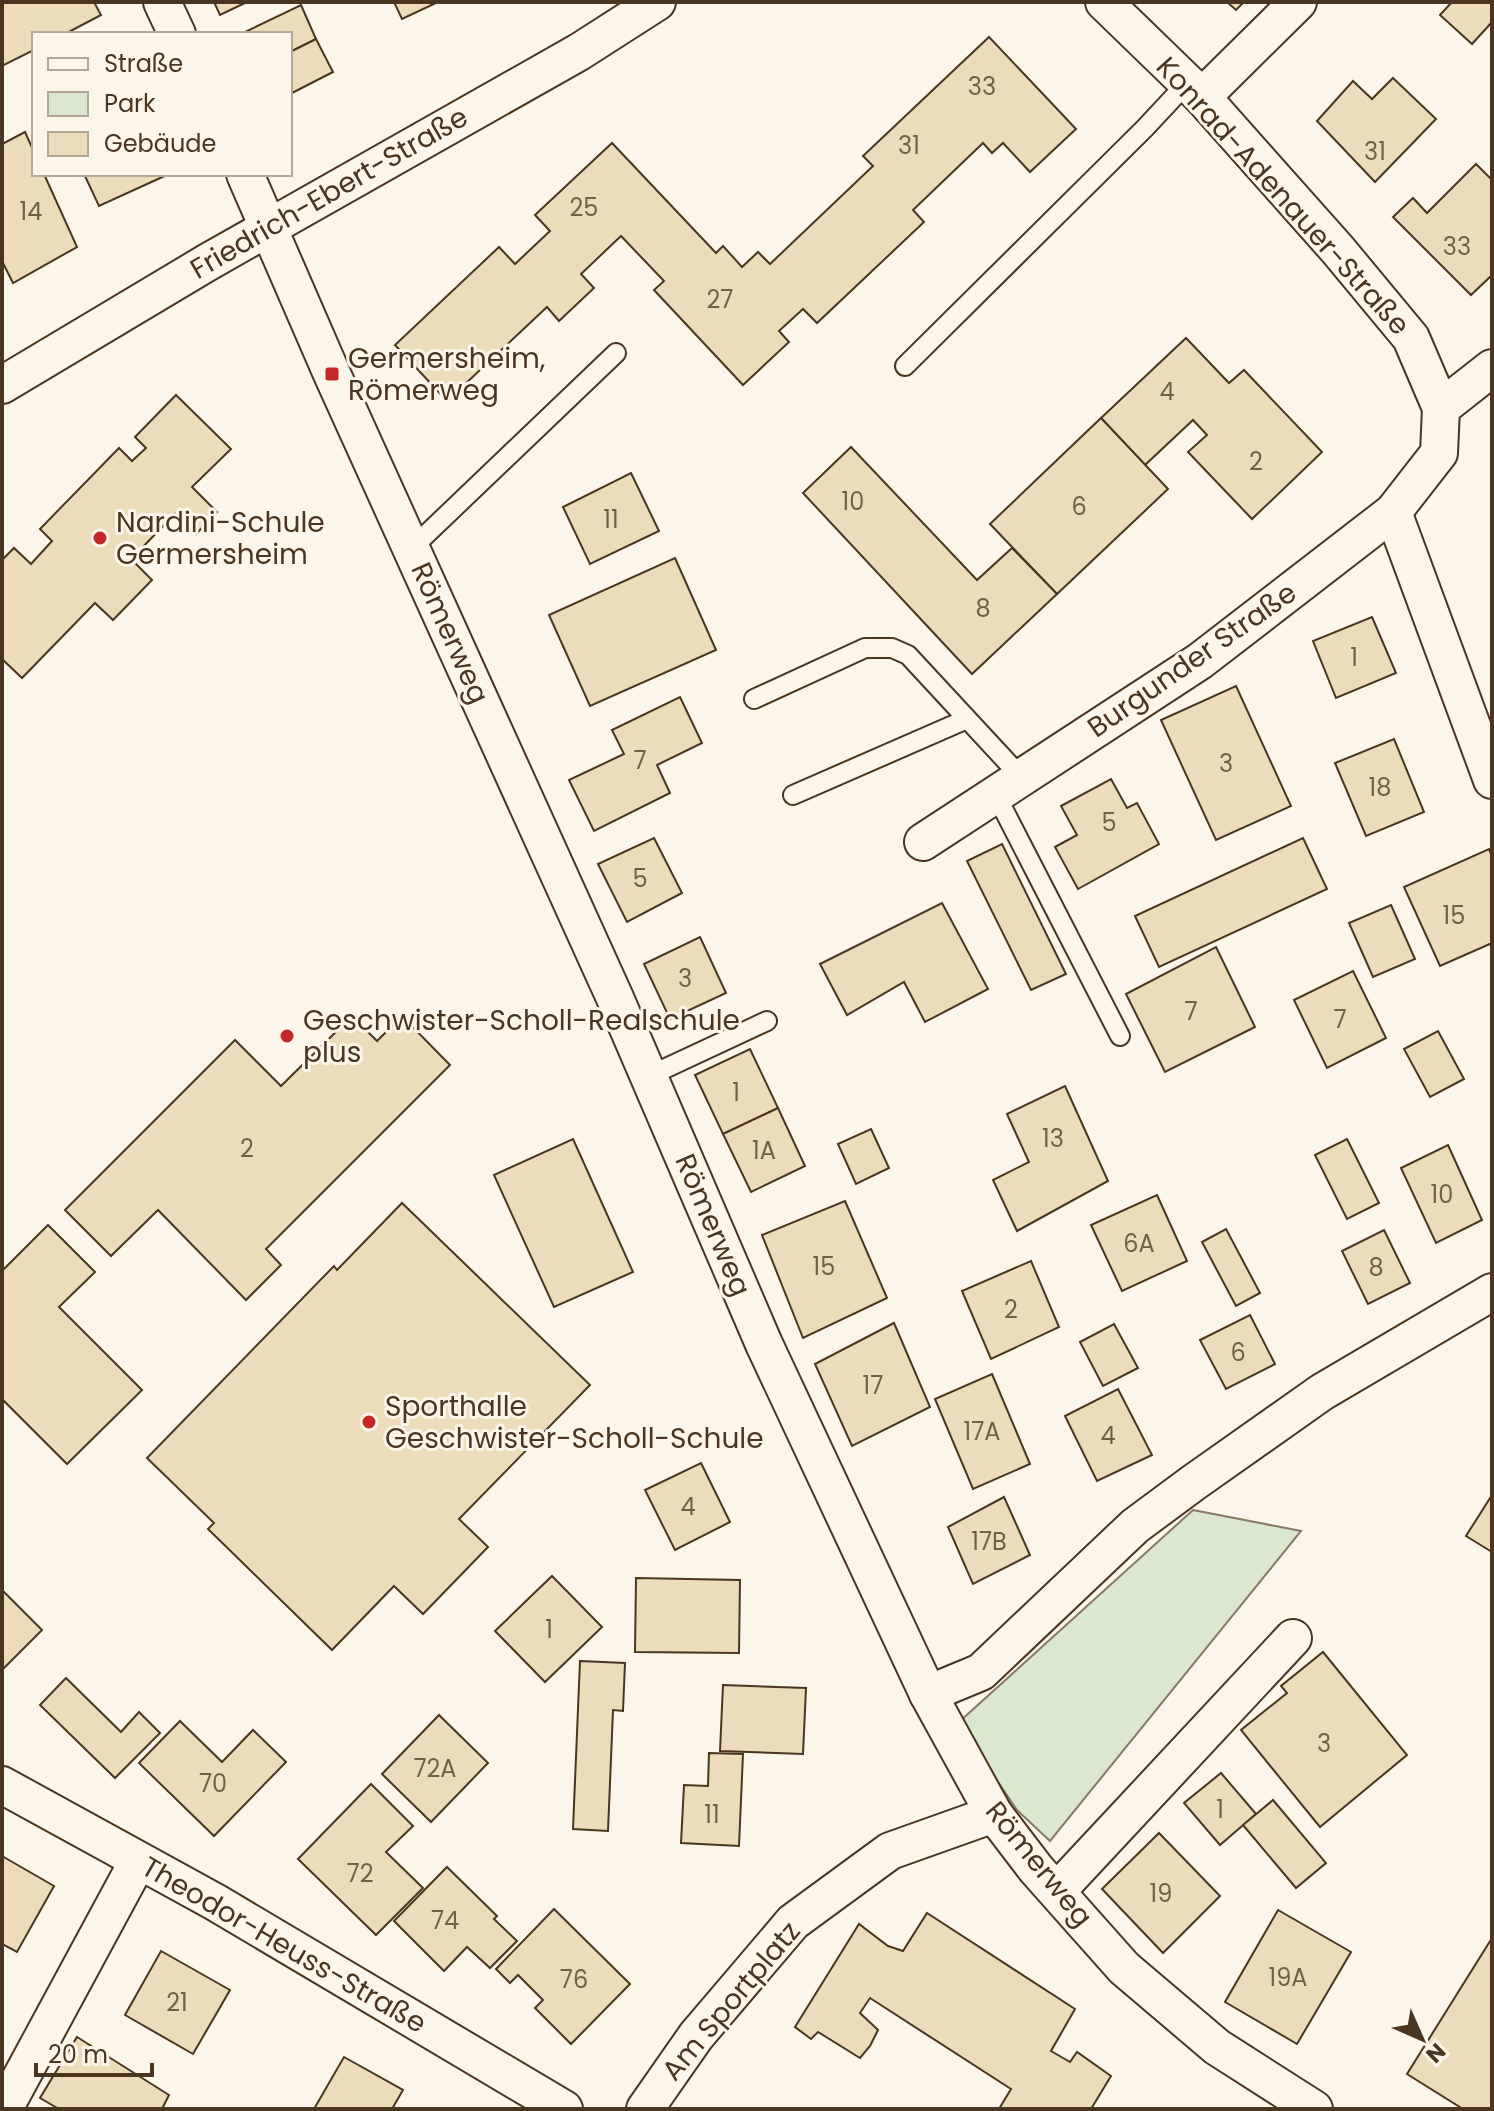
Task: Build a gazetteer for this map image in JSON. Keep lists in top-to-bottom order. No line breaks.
{"streets":{"street":["Friedrich-Ebert-Straße","Konrad-Adenauer-Straße","Römerweg","Burgunder Straße","Theodor-Heuss-Straße","Am Sportplatz"]},"crossings":[["Friedrich-Ebert-Straße","Römerweg"],["Konrad-Adenauer-Straße","Burgunder Straße"],["Römerweg","Am Sportplatz"]],"places":{"transit":["Germersheim, Römerweg"],"other":["Nardini-Schule Germersheim","Geschwister-Scholl-Realschule plus","Sporthalle Geschwister-Scholl-Schule"]},"house_numbers":["33","31","31","25","14","33","27","4","2","10","6","11","8","1","7","3","18","5","5","15","3","7","7","1","13","2","1A","10","6A","15","8","2","6","17","17A","4","4","17B","1","3","72A","70","1","11","72","19","74","19A","76","21"],"legend":["Straße","Park","Gebäude"],"scale_bar":"20 m","north":"bottom right"}
